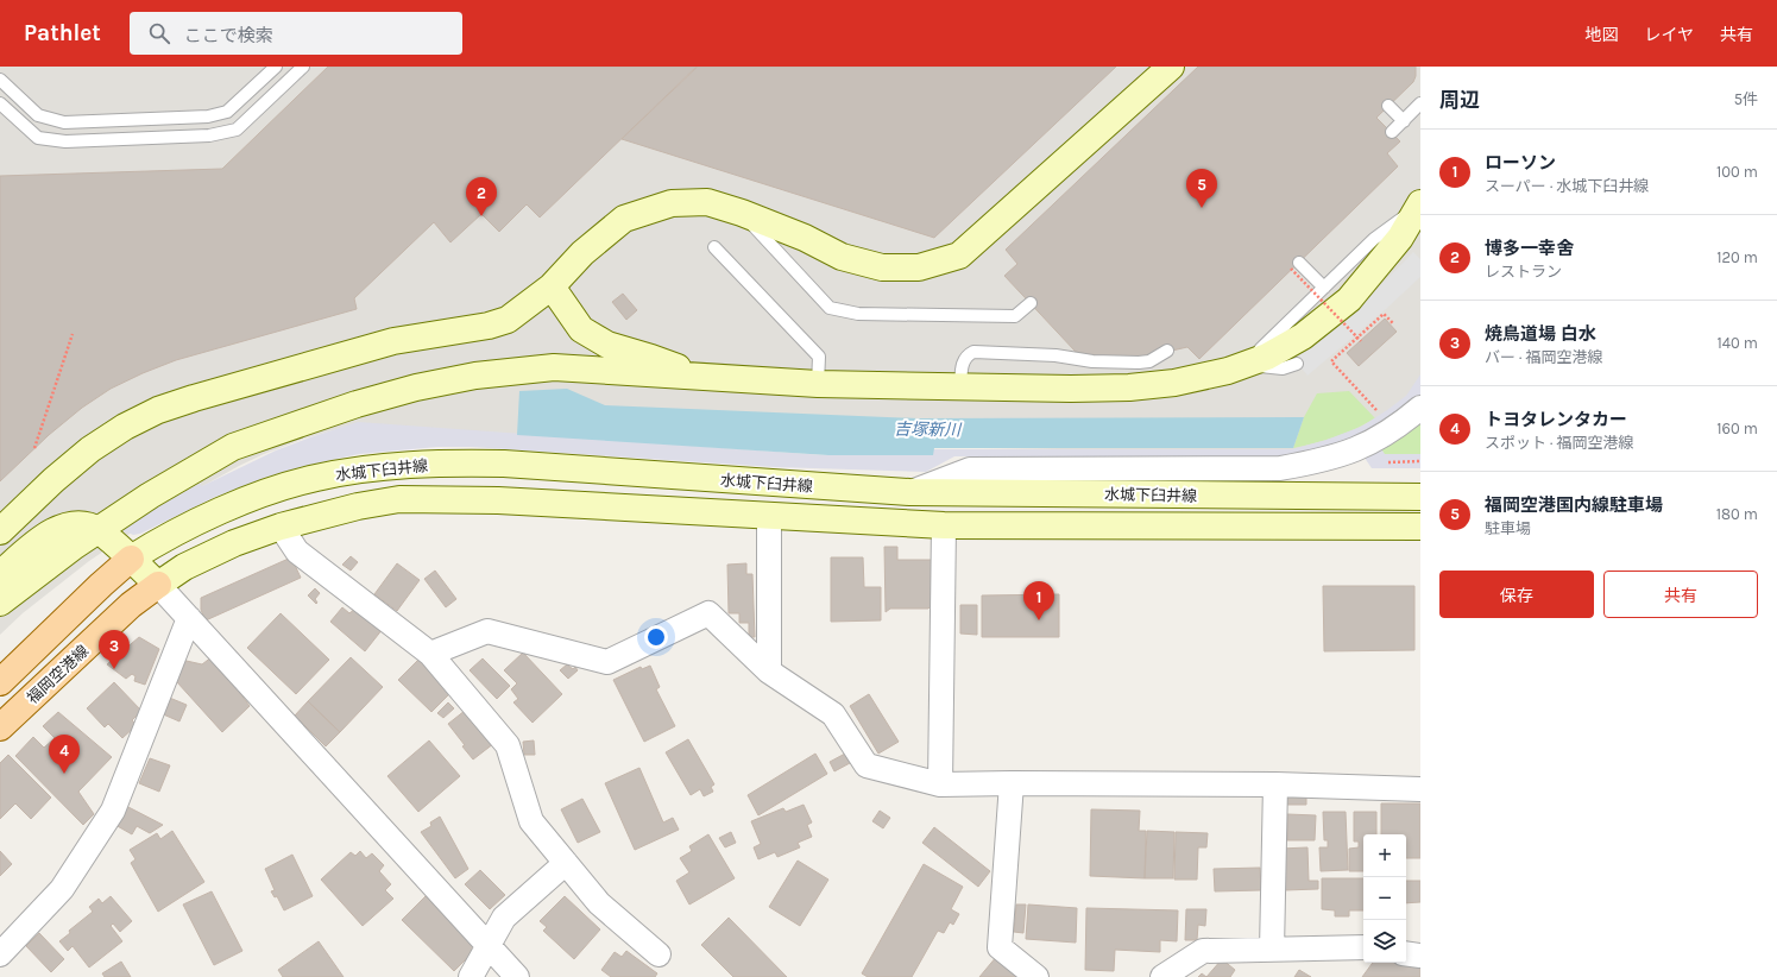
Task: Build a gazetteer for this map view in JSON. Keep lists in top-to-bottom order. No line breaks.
{"streets":{"main road":["福岡空港線"],"street":["水城下臼井線"]},"crossings":[["水城下臼井線","福岡空港線"]],"water":["吉塚新川"],"page":{"header":"Pathlet","search":"ここで検索","nav":["地図","レイヤ","共有"],"heading":["周辺","5件"],"list":[{"mark":"1","name":"ローソン","note":"スーパー · 水城下臼井線","value":"100 m"},{"mark":"2","name":"博多一幸舍","note":"レストラン","value":"120 m"},{"mark":"3","name":"焼鳥道場 白水","note":"バー · 福岡空港線","value":"140 m"},{"mark":"4","name":"トヨタレンタカー","note":"スポット · 福岡空港線","value":"160 m"},{"mark":"5","name":"福岡空港国内線駐車場","note":"駐車場","value":"180 m"}],"pins":["5","2","1","3","4"],"buttons":["保存","共有"],"map_buttons":["+","−"]}}
